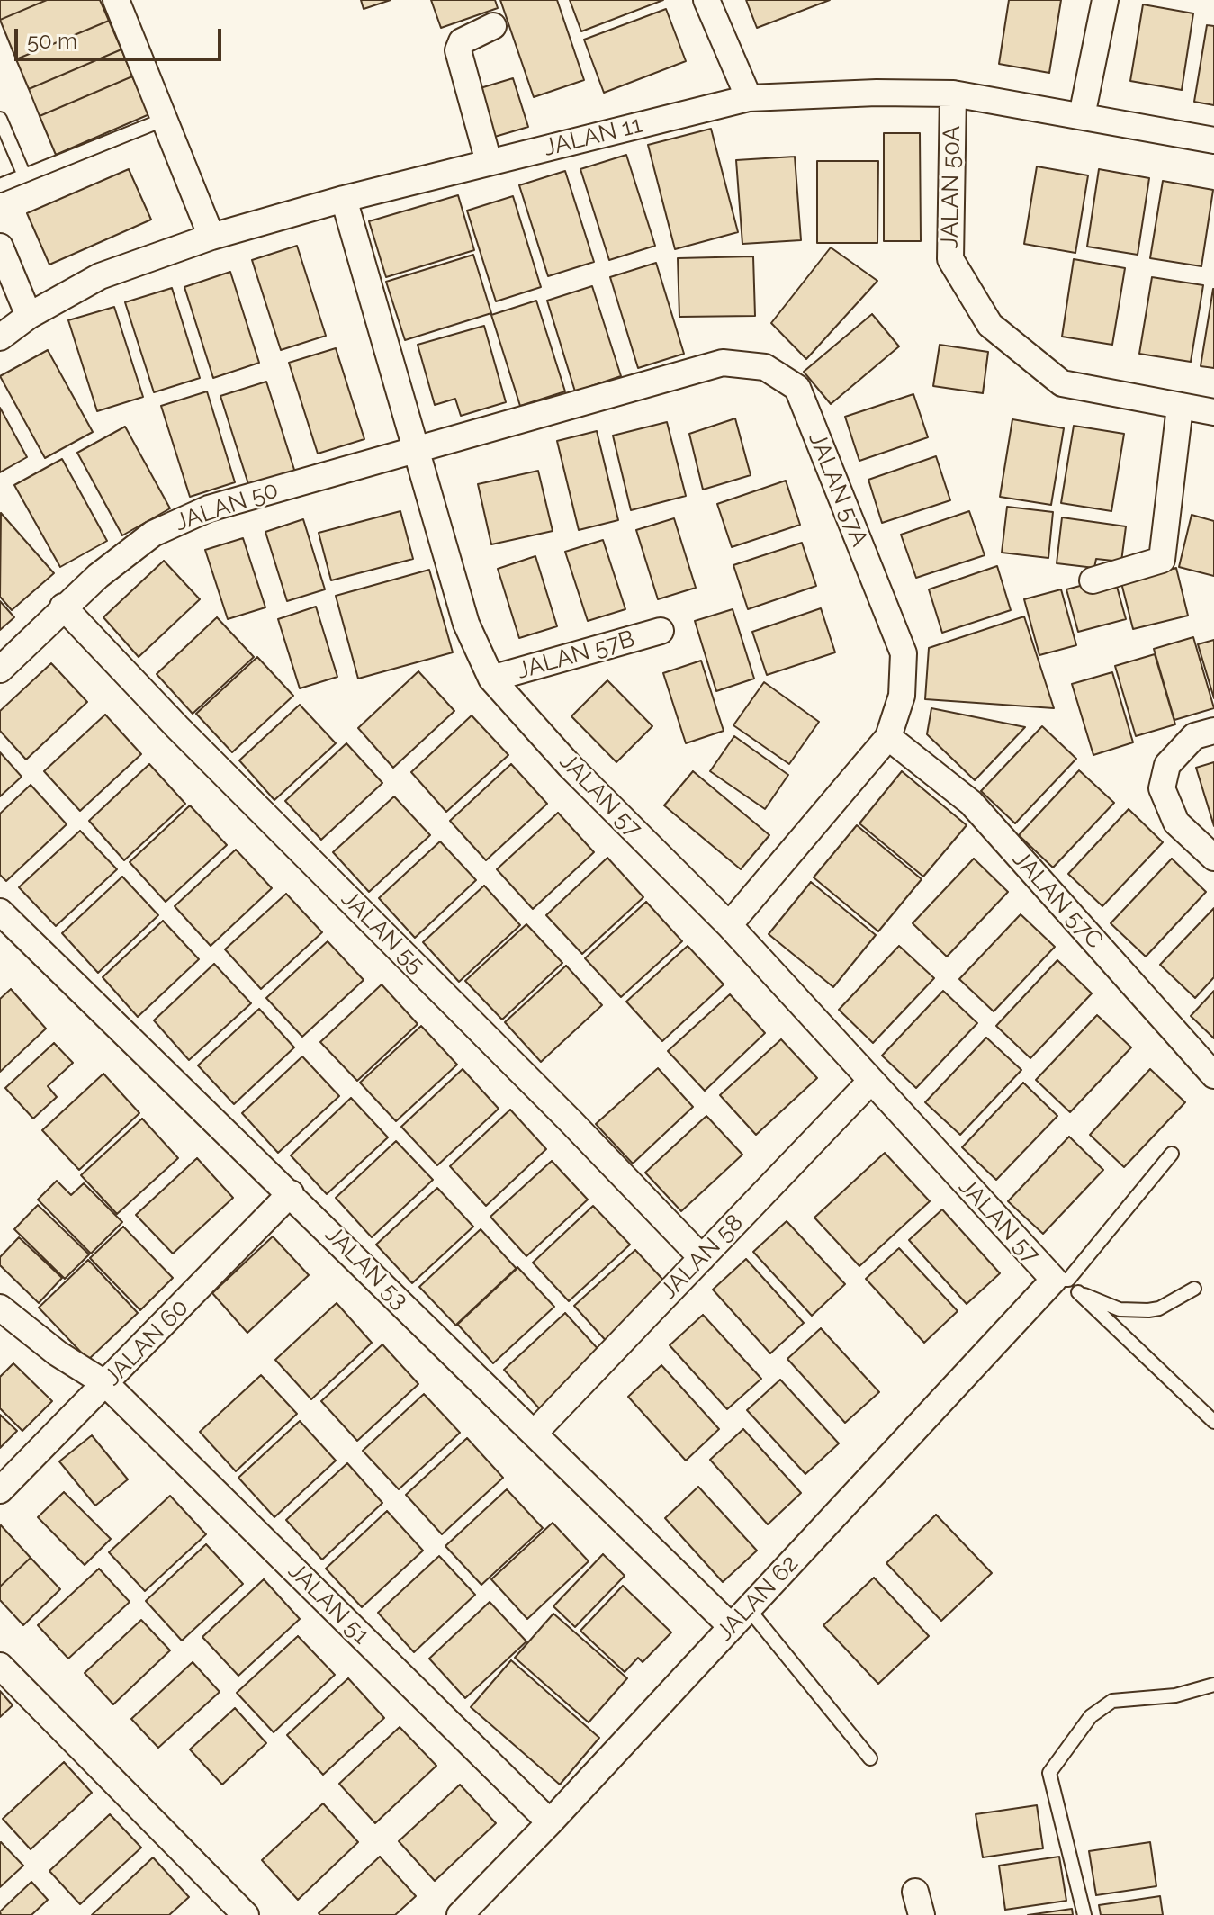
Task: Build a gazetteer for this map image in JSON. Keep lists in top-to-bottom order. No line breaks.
{"streets":{"street":["JALAN 11","JALAN 50A","JALAN 57A","JALAN 50","JALAN 57B","JALAN 57","JALAN 57C","JALAN 55","JALAN 58","JALAN 53","JALAN 60","JALAN 62","JALAN 51"]},"crossings":[["JALAN 11","JALAN 50A"],["JALAN 11","JALAN 57"],["JALAN 57A","JALAN 50"],["JALAN 57A","JALAN 57"],["JALAN 57A","JALAN 57C"],["JALAN 50","JALAN 57"],["JALAN 50","JALAN 55"],["JALAN 57B","JALAN 57"],["JALAN 57","JALAN 58"],["JALAN 57","JALAN 62"],["JALAN 55","JALAN 58"],["JALAN 58","JALAN 53"],["JALAN 53","JALAN 60"],["JALAN 53","JALAN 62"],["JALAN 60","JALAN 51"],["JALAN 62","JALAN 51"]],"scale_bar":"50 m"}
